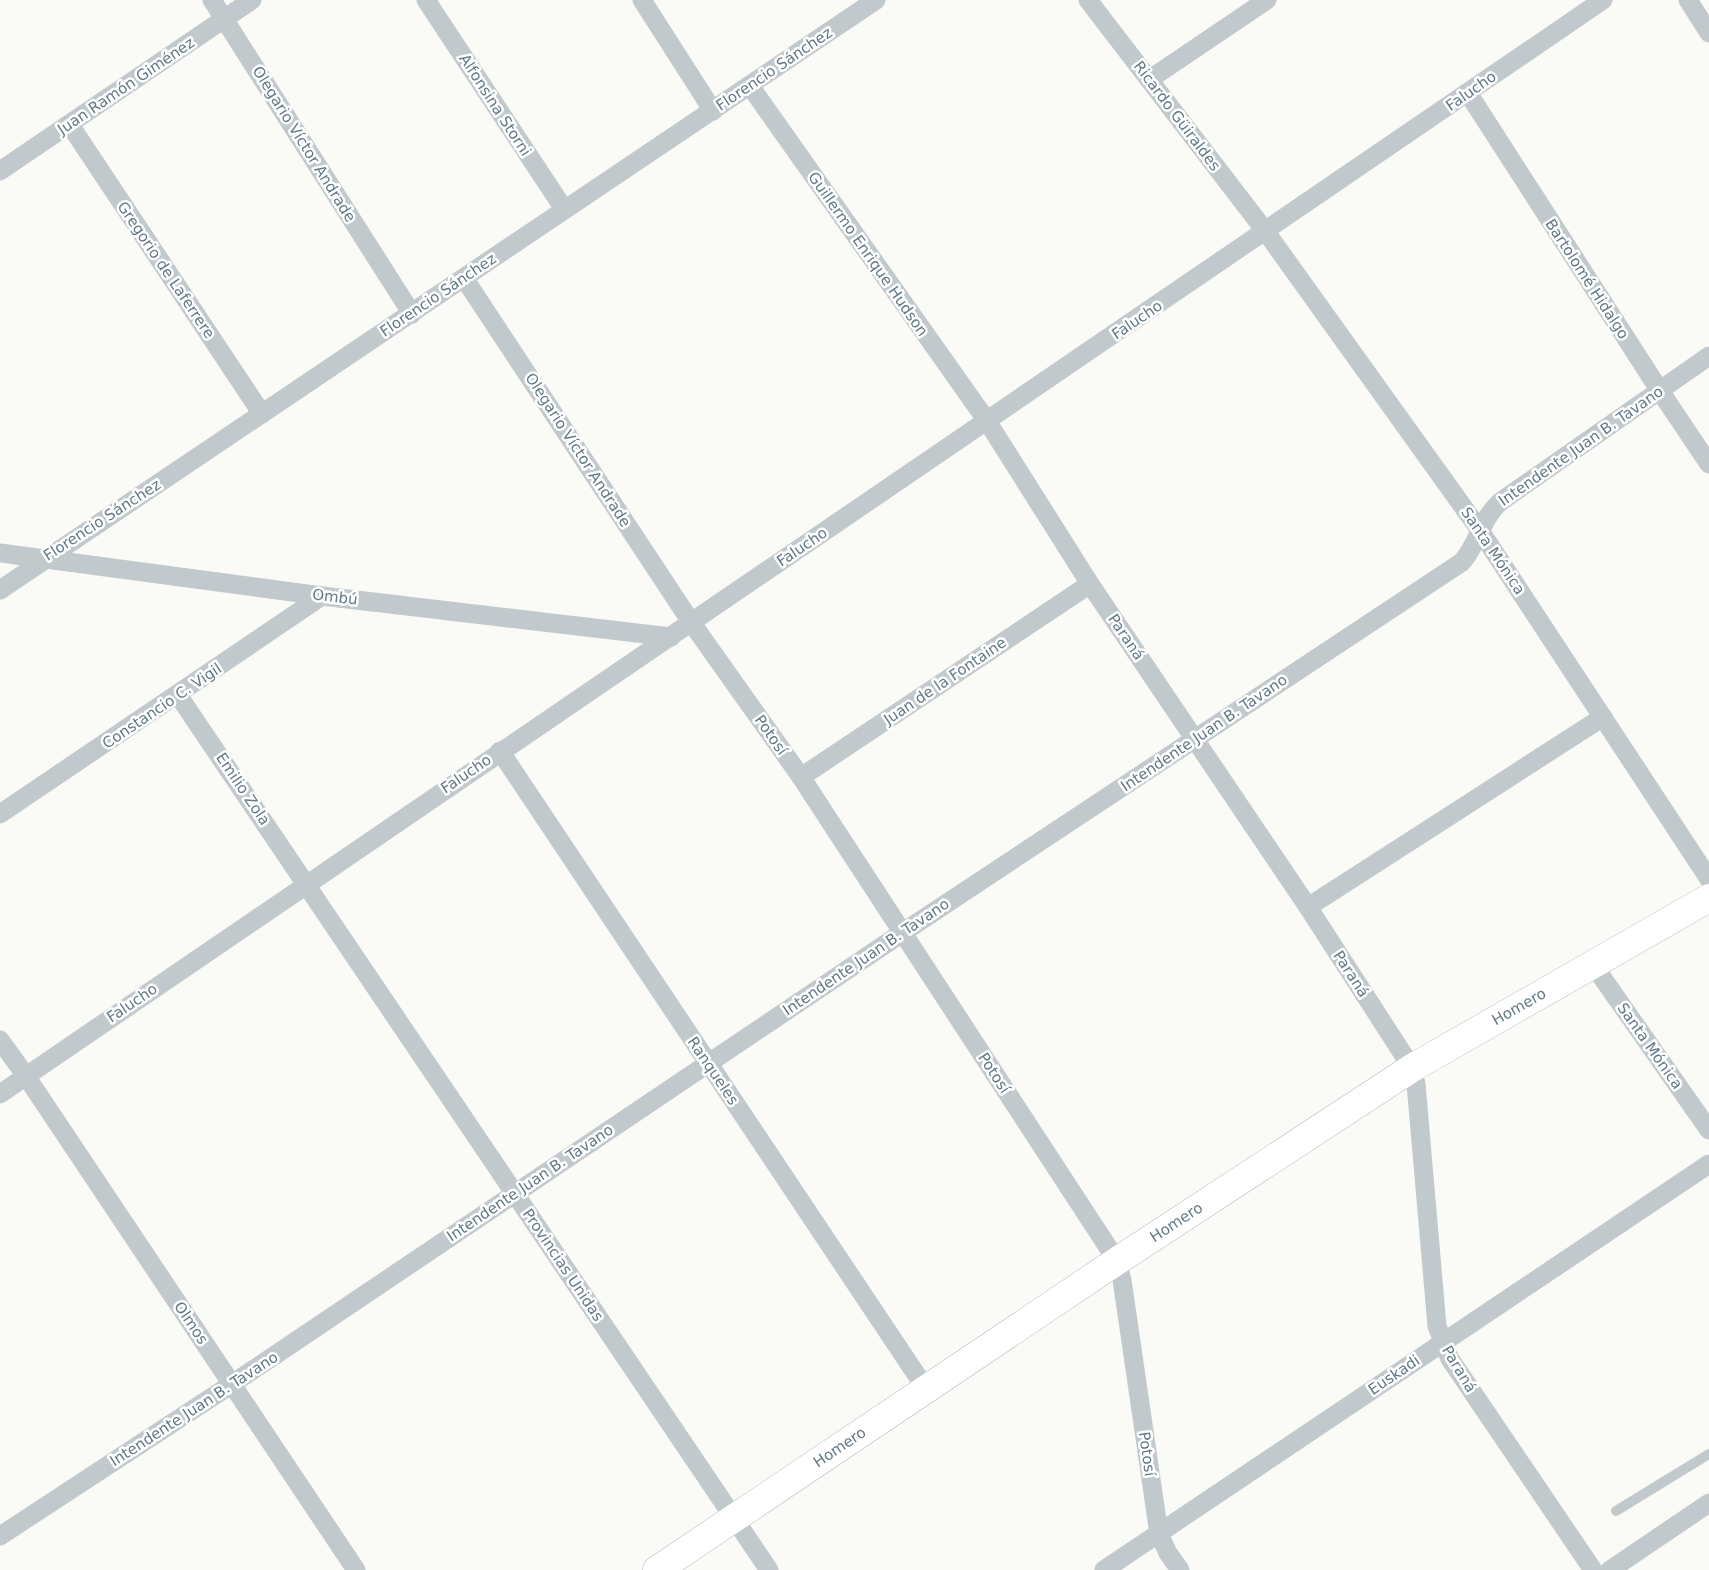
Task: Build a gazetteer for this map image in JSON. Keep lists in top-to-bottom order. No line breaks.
{"streets":{"main road":["Homero"],"street":["Florencio Sánchez","Juan Ramón Giménez","Falucho","Alfonsina Storni","Ricardo Güiraldes","Olegario Víctor Andrade","Guillermo Enrique Hudson","Gregorio de Laferrere","Bartolomé Hidalgo","Intendente Juan B. Tavano","Santa Mónica","Ombú","Paraná","Juan de la Fontaine","Constancio C. Vigil","Potosí","Emilio Zola","Ranqueles","Provincias Unidas","Olmos","Euskadi"]},"crossings":[["Florencio Sánchez","Alfonsina Storni"],["Florencio Sánchez","Olegario Víctor Andrade"],["Florencio Sánchez","Guillermo Enrique Hudson"],["Florencio Sánchez","Gregorio de Laferrere"],["Florencio Sánchez","Ombú"],["Juan Ramón Giménez","Olegario Víctor Andrade"],["Juan Ramón Giménez","Gregorio de Laferrere"],["Falucho","Ricardo Güiraldes"],["Falucho","Olegario Víctor Andrade"],["Falucho","Guillermo Enrique Hudson"],["Falucho","Bartolomé Hidalgo"],["Falucho","Santa Mónica"],["Falucho","Ombú"],["Falucho","Paraná"],["Falucho","Potosí"],["Falucho","Emilio Zola"],["Falucho","Ranqueles"],["Falucho","Provincias Unidas"],["Falucho","Olmos"],["Ricardo Güiraldes","Santa Mónica"],["Olegario Víctor Andrade","Potosí"],["Guillermo Enrique Hudson","Paraná"],["Bartolomé Hidalgo","Intendente Juan B. Tavano"],["Intendente Juan B. Tavano","Santa Mónica"],["Intendente Juan B. Tavano","Paraná"],["Intendente Juan B. Tavano","Potosí"],["Intendente Juan B. Tavano","Ranqueles"],["Intendente Juan B. Tavano","Provincias Unidas"],["Intendente Juan B. Tavano","Olmos"],["Santa Mónica","Homero"],["Ombú","Constancio C. Vigil"],["Paraná","Juan de la Fontaine"],["Paraná","Homero"],["Paraná","Euskadi"],["Juan de la Fontaine","Potosí"],["Constancio C. Vigil","Emilio Zola"],["Potosí","Homero"],["Potosí","Euskadi"],["Emilio Zola","Provincias Unidas"],["Homero","Ranqueles"],["Homero","Provincias Unidas"]]}
